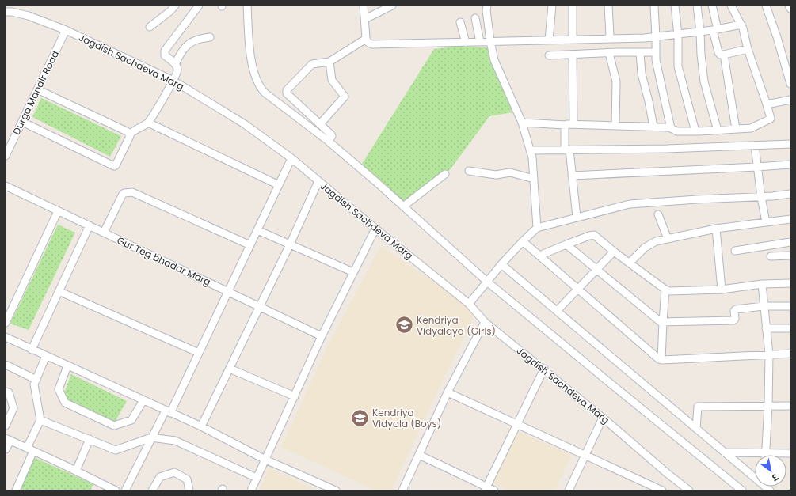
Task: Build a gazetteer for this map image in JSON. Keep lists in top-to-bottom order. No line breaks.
{"streets":{"street":["Jagdish Sachdeva Marg","Durga Mandir Road","Gur Teg bhadar Marg"]},"crossings":[["Jagdish Sachdeva Marg","Durga Mandir Road"]],"places":{"school or university":["Kendriya Vidyalaya (Girls)","Kendriya Vidyala (Boys)"]},"north":"bottom right"}
